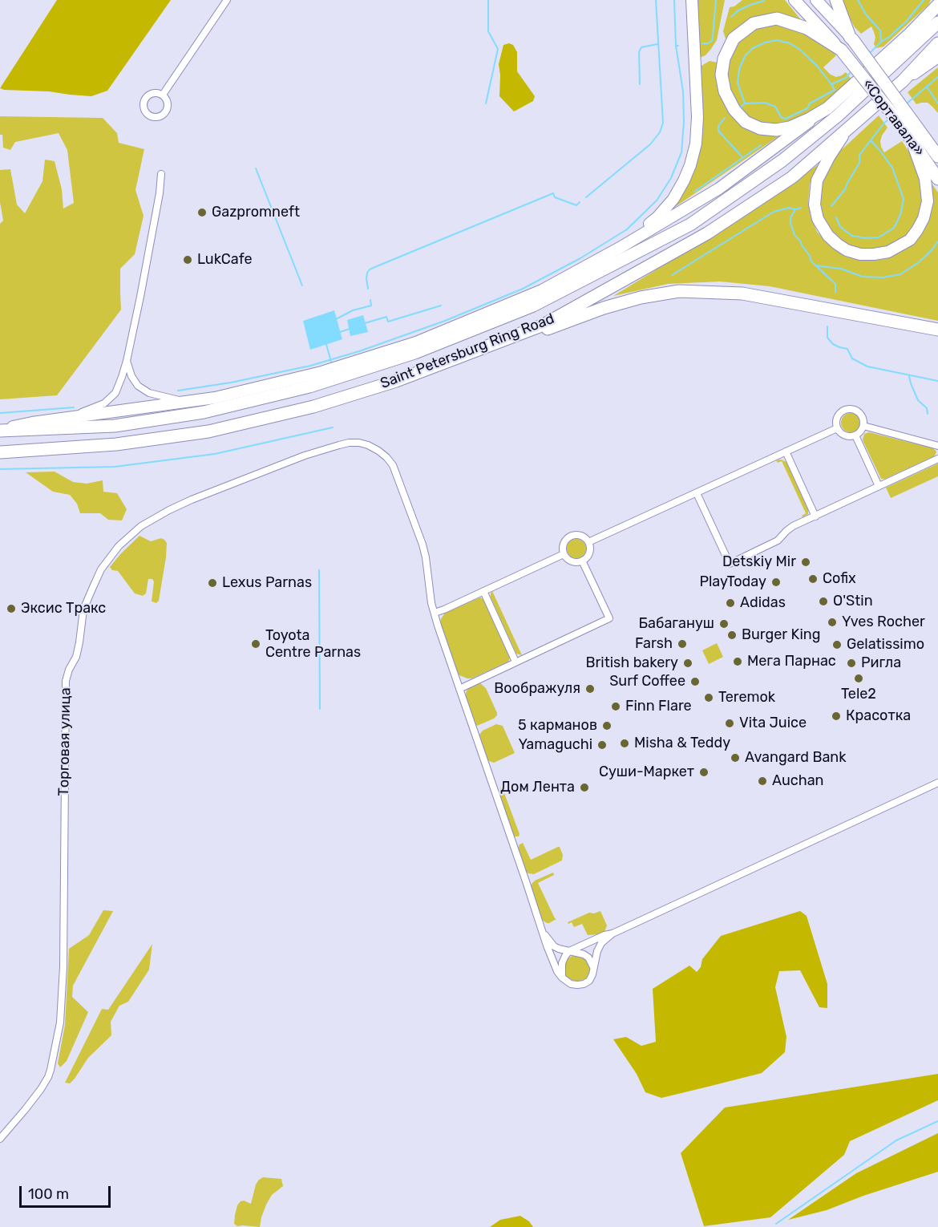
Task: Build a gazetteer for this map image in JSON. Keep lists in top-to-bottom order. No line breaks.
{"streets":{"highway":["«Сортавала»","Saint Petersburg Ring Road"],"street":["Торговая улица"]},"places":["Gazpromneft","LukCafe","Detskiy Mir","Cofix","PlayToday","Lexus Parnas","O'Stin","Adidas","Эксис Тракс","Yves Rocher","Бабагануш","Burger King","Toyota Centre Parnas","Farsh","Gelatissimo","Мега Парнас","British bakery","Ригла","Tele2","Surf Coffee","Воображуля","Teremok","Finn Flare","Красотка","Vita Juice","5 карманов","Misha & Teddy","Yamaguchi","Avangard Bank","Суши-Маркет","Auchan","Дом Лента"],"scale_bar":"100 m"}
